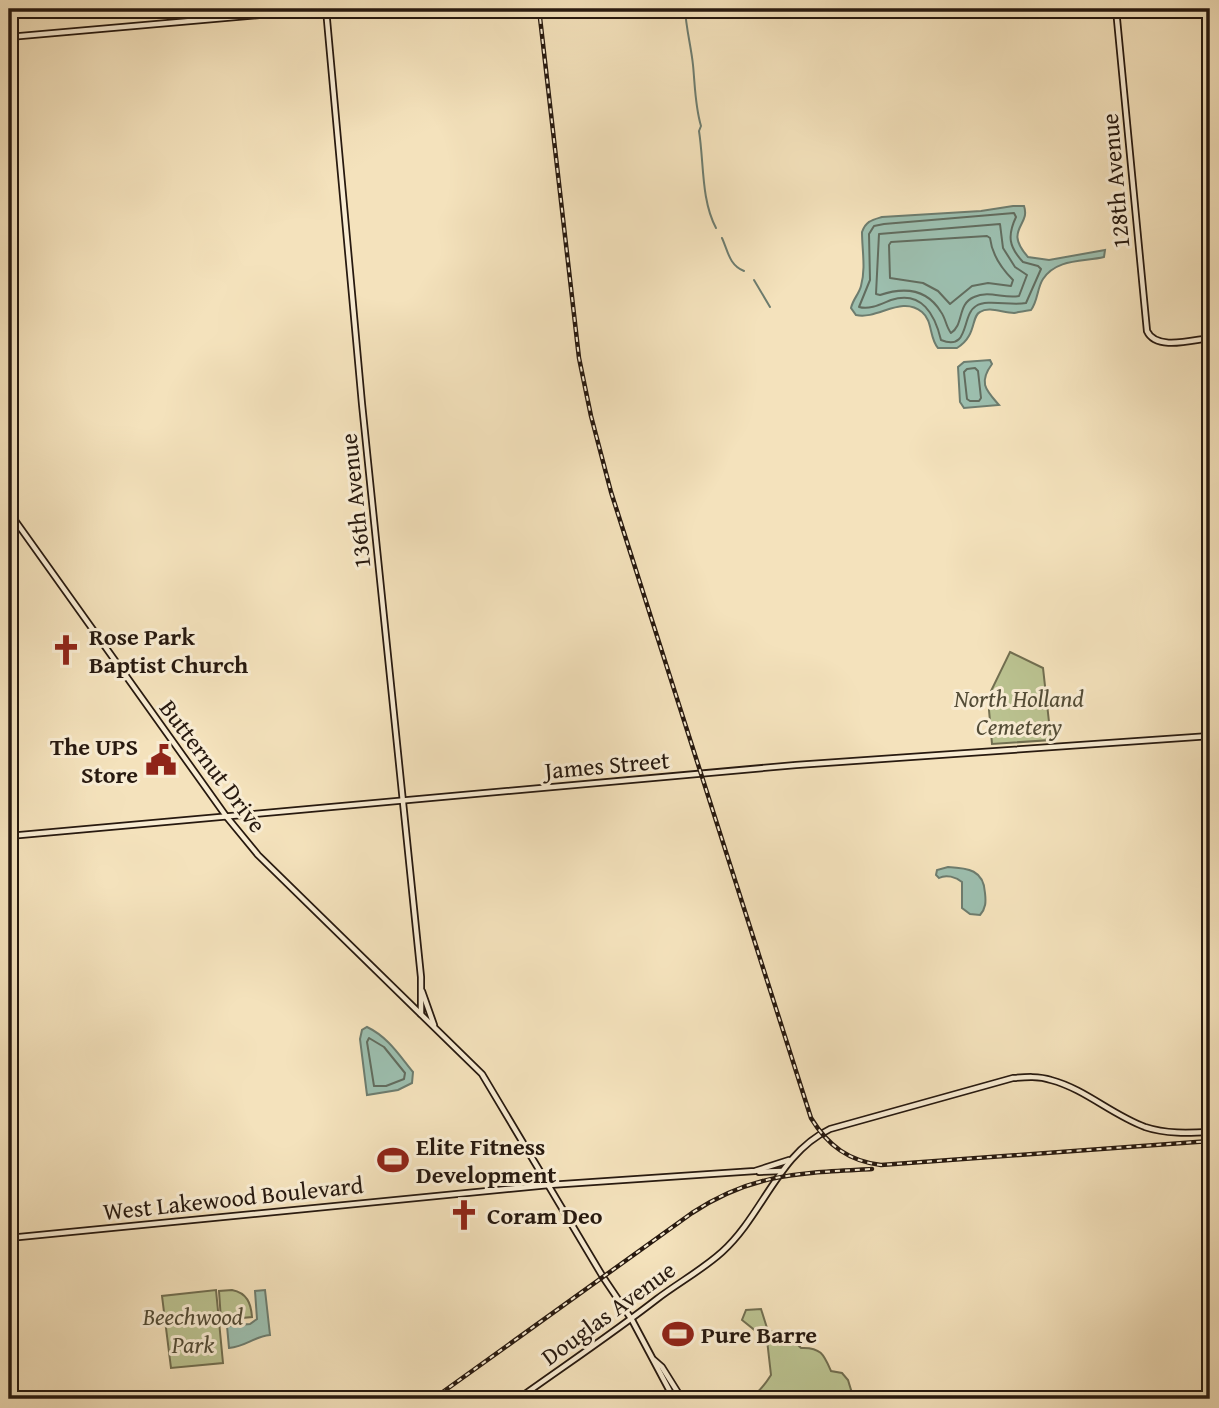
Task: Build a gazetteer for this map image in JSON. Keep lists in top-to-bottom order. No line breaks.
{"streets":{"street":["128th Avenue","136th Avenue","James Street","Butternut Drive","West Lakewood Boulevard","Douglas Avenue"]},"crossings":[["136th Avenue","James Street"],["136th Avenue","Butternut Drive"],["James Street","Butternut Drive"],["Butternut Drive","West Lakewood Boulevard"],["Butternut Drive","Douglas Avenue"],["West Lakewood Boulevard","Douglas Avenue"]],"parks":["North Holland Cemetery","Beechwood Park"],"places":{"church":["Rose Park Baptist Church","Coram Deo"],"public building":["The UPS Store"],"sports":["Elite Fitness Development","Pure Barre"]}}
